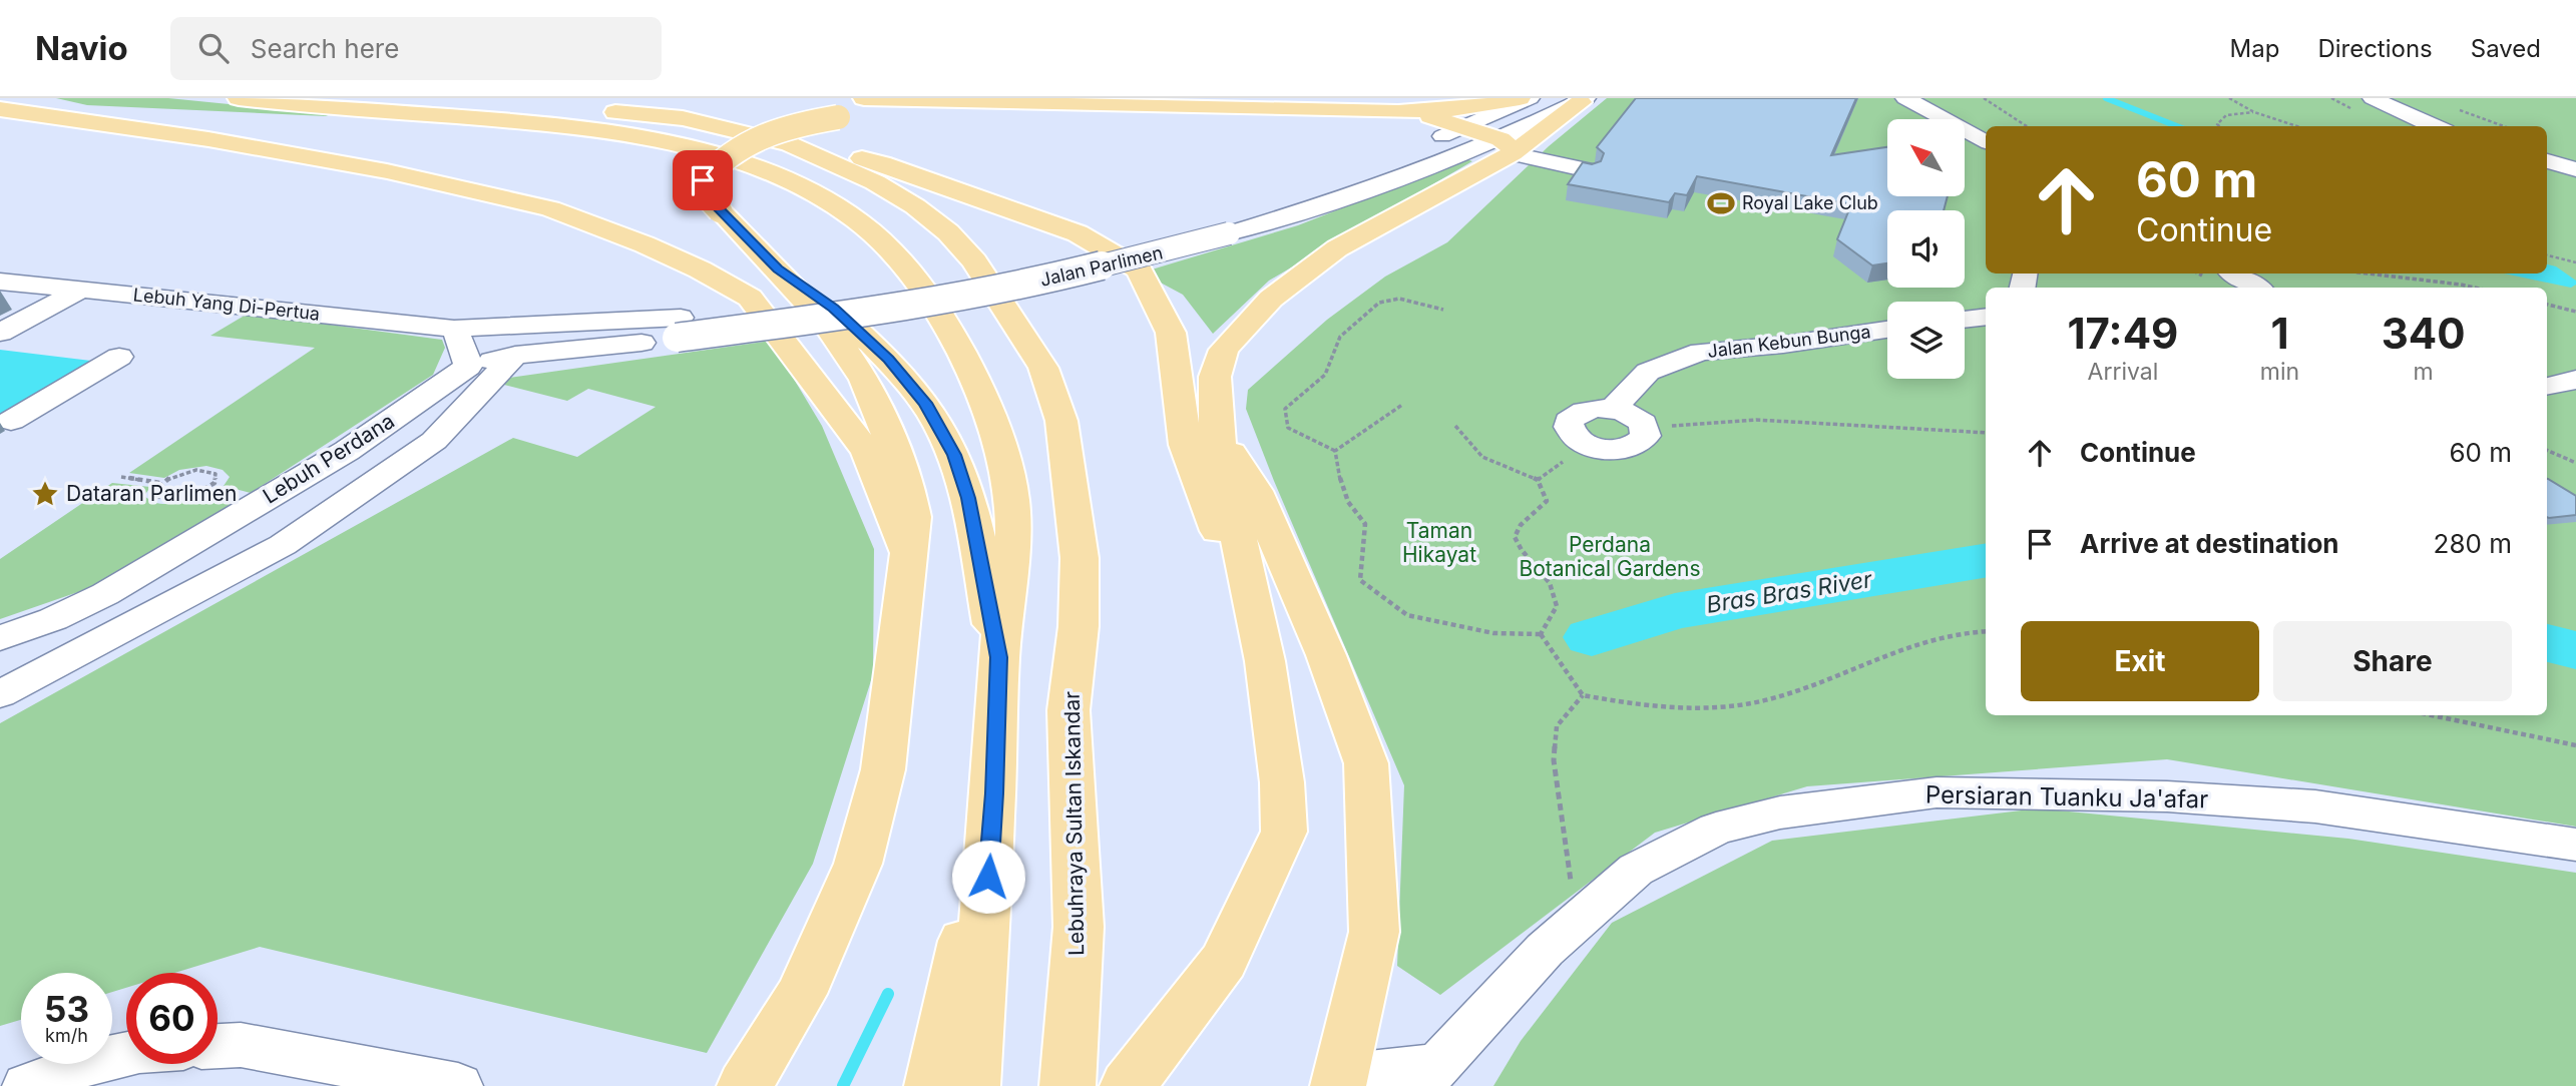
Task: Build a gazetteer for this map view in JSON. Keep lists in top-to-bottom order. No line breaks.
{"streets":{"main road":["Lebuhraya Sultan Iskandar"],"street":["Jalan Parlimen","Lebuh Yang Di-Pertua","Jalan Kebun Bunga","Lebuh Perdana","Persiaran Tuanku Ja'afar"]},"crossings":[["Jalan Parlimen","Lebuh Yang Di-Pertua"]],"water":["Bras Bras River"],"parks":["Taman Hikayat","Perdana Botanical Gardens"],"places":{"sports":["Royal Lake Club"],"place":["Dataran Parlimen"]},"north":"top left","page":{"header":"Navio","search":"Search here","nav":["Map","Directions","Saved"],"turn":["60 m","Continue"],"eta":["17:49","Arrival","1","min","340","m"],"list":[{"name":"Continue","value":"60 m"},{"name":"Arrive at destination","value":"280 m"}],"buttons":["Exit","Share"],"speed":"53 km/h","limit":"60"}}
